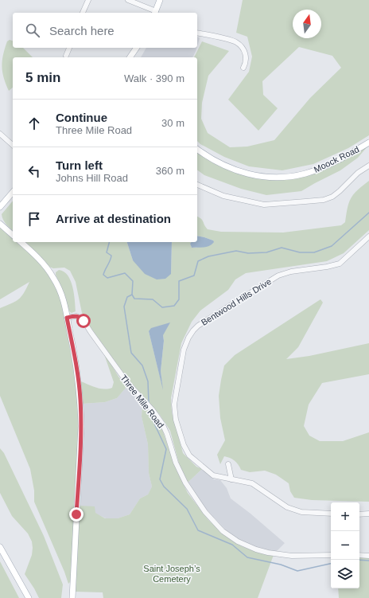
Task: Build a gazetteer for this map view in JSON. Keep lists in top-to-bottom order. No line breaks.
{"streets":{"main road":["Moock Road"],"street":["Bentwood Hills Drive","Three Mile Road"]},"parks":["Saint Joseph’s Cemetery"],"north":"top","page":{"search":"Search here","heading":["5 min","Walk · 390 m"],"list":[["Continue","Three Mile Road","30 m"],["Turn left","Johns Hill Road","360 m"],"Arrive at destination"],"map_buttons":["+","−"]}}
